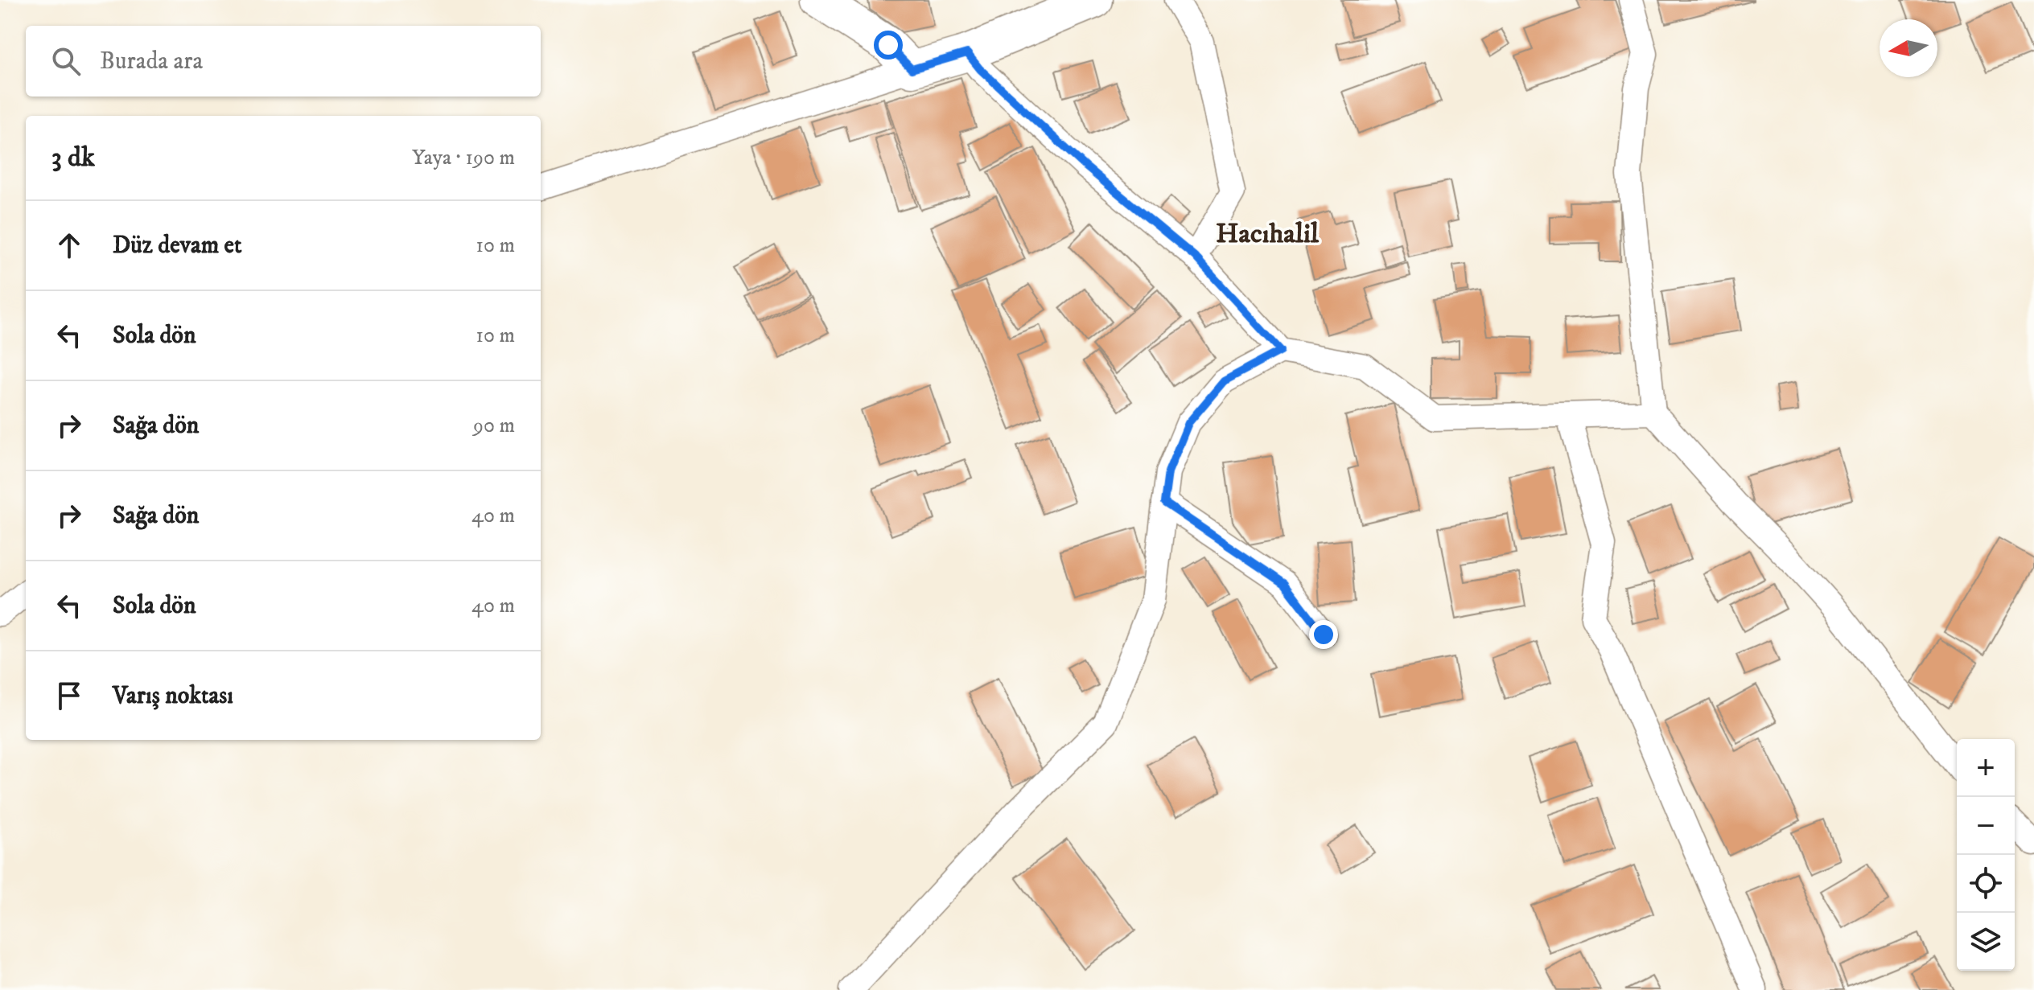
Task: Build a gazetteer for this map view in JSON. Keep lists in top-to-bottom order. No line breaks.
{"districts":["Hacıhalil"],"north":"left","page":{"search":"Burada ara","heading":["3 dk","Yaya · 190 m"],"list":[["Düz devam et","10 m"],["Sola dön","10 m"],["Sağa dön","90 m"],["Sağa dön","40 m"],["Sola dön","40 m"],"Varış noktası"],"map_buttons":["+","−"]}}
